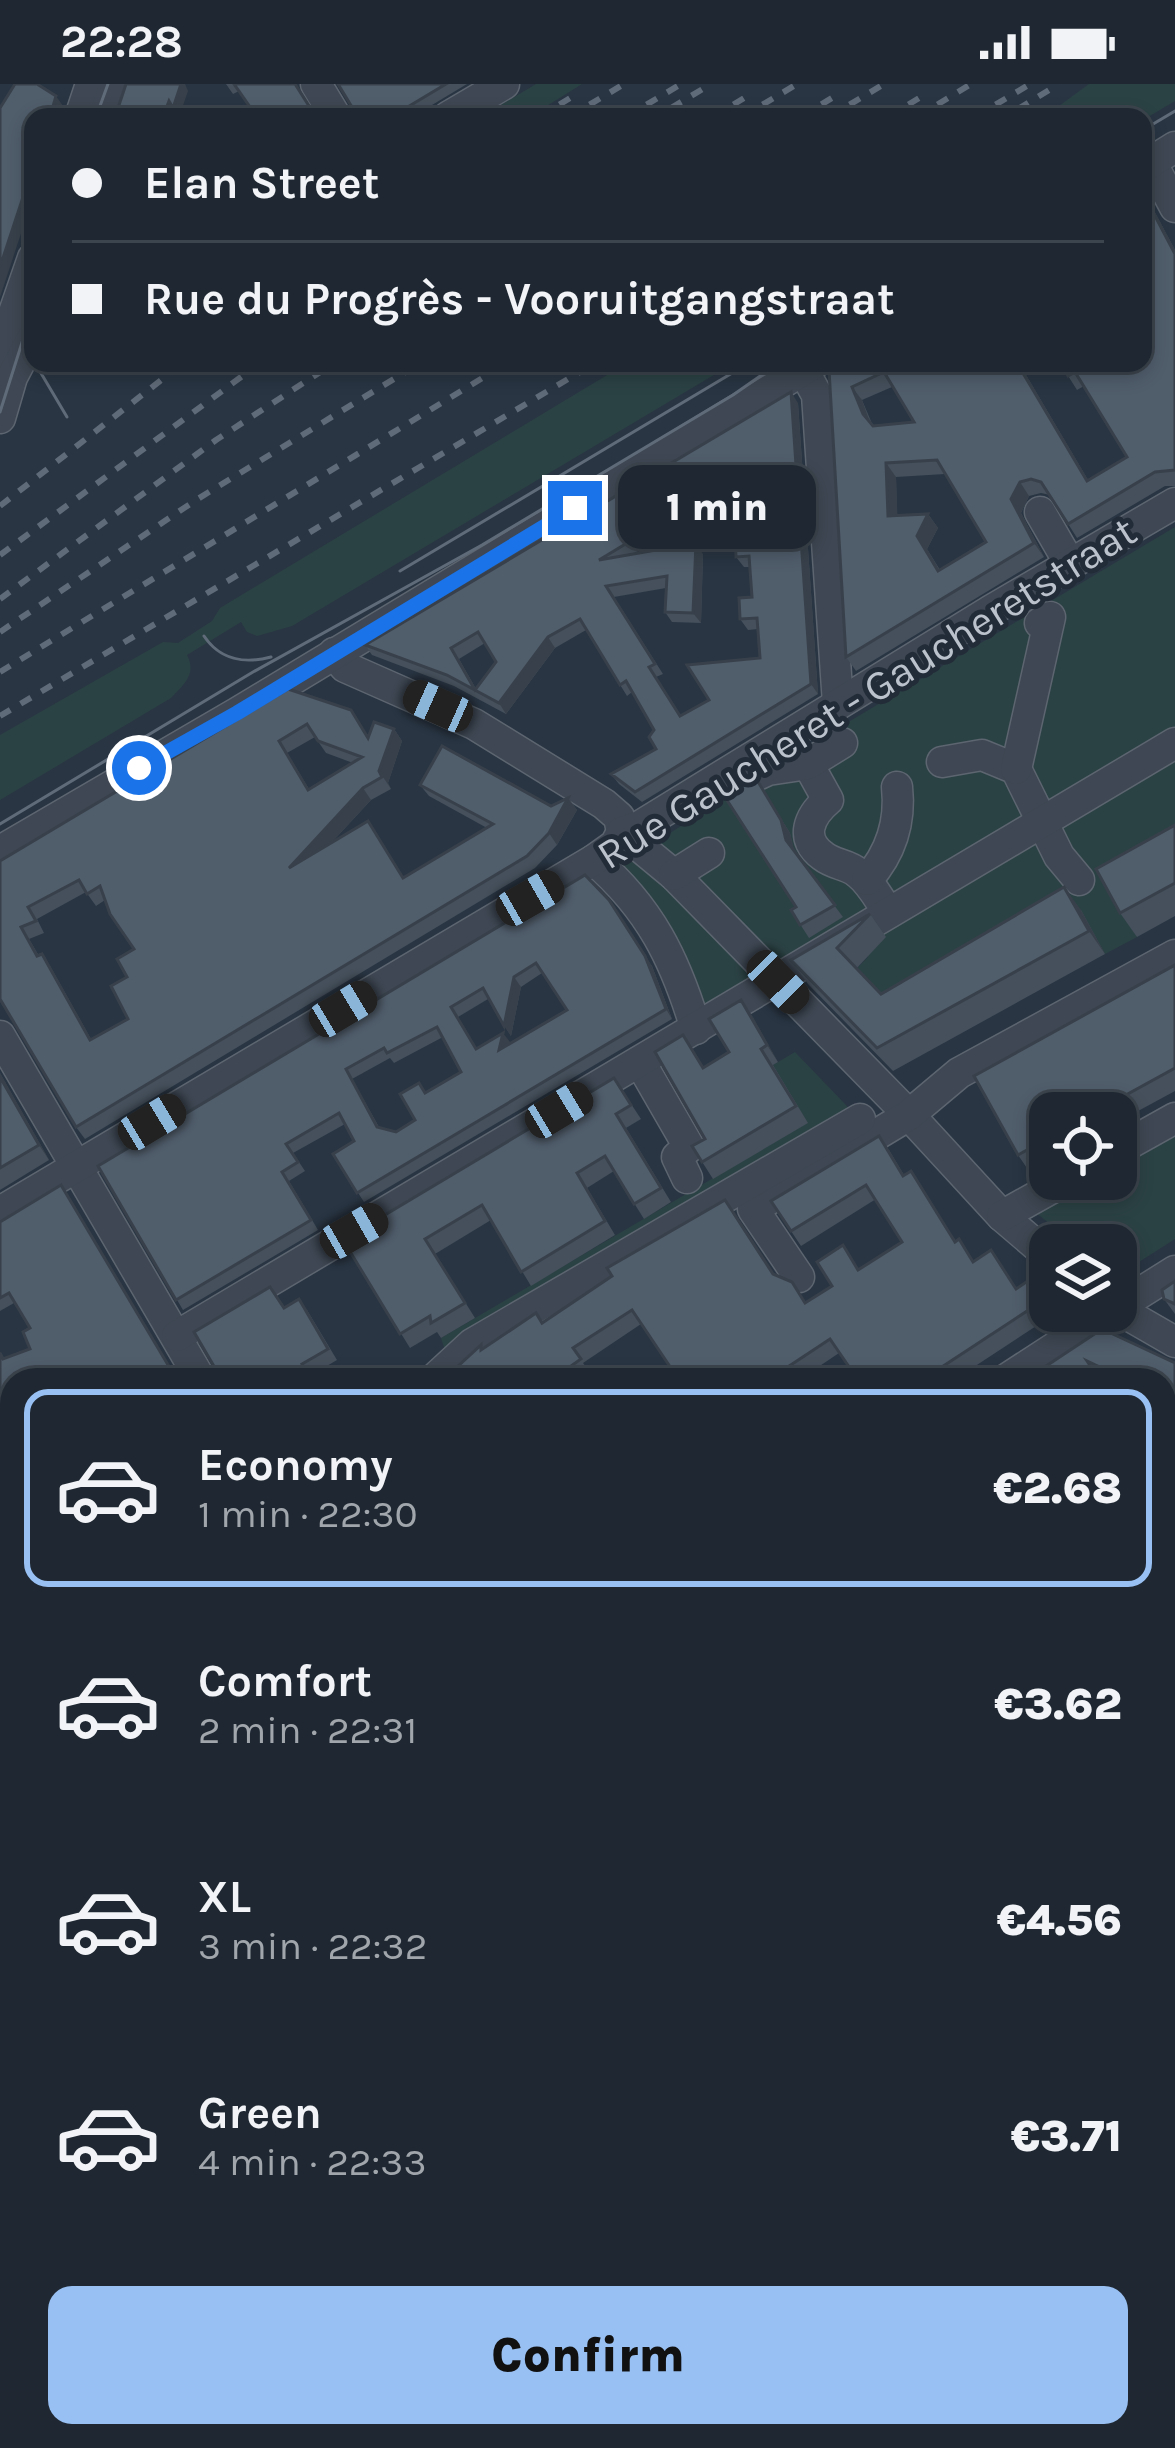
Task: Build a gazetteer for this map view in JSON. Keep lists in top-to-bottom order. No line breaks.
{"streets":{"street":["Rue Gaucheret - Gaucheretstraat"]},"page":{"status":"22:28","banner":["Elan Street","Rue du Progrès - Vooruitgangstraat"],"bubble":"1 min","list":[{"name":"Economy","note":"1 min · 22:30","value":"€2.68"},{"name":"Comfort","note":"2 min · 22:31","value":"€3.62"},{"name":"XL","note":"3 min · 22:32","value":"€4.56"},{"name":"Green","note":"4 min · 22:33","value":"€3.71"}],"buttons":"Confirm"}}
